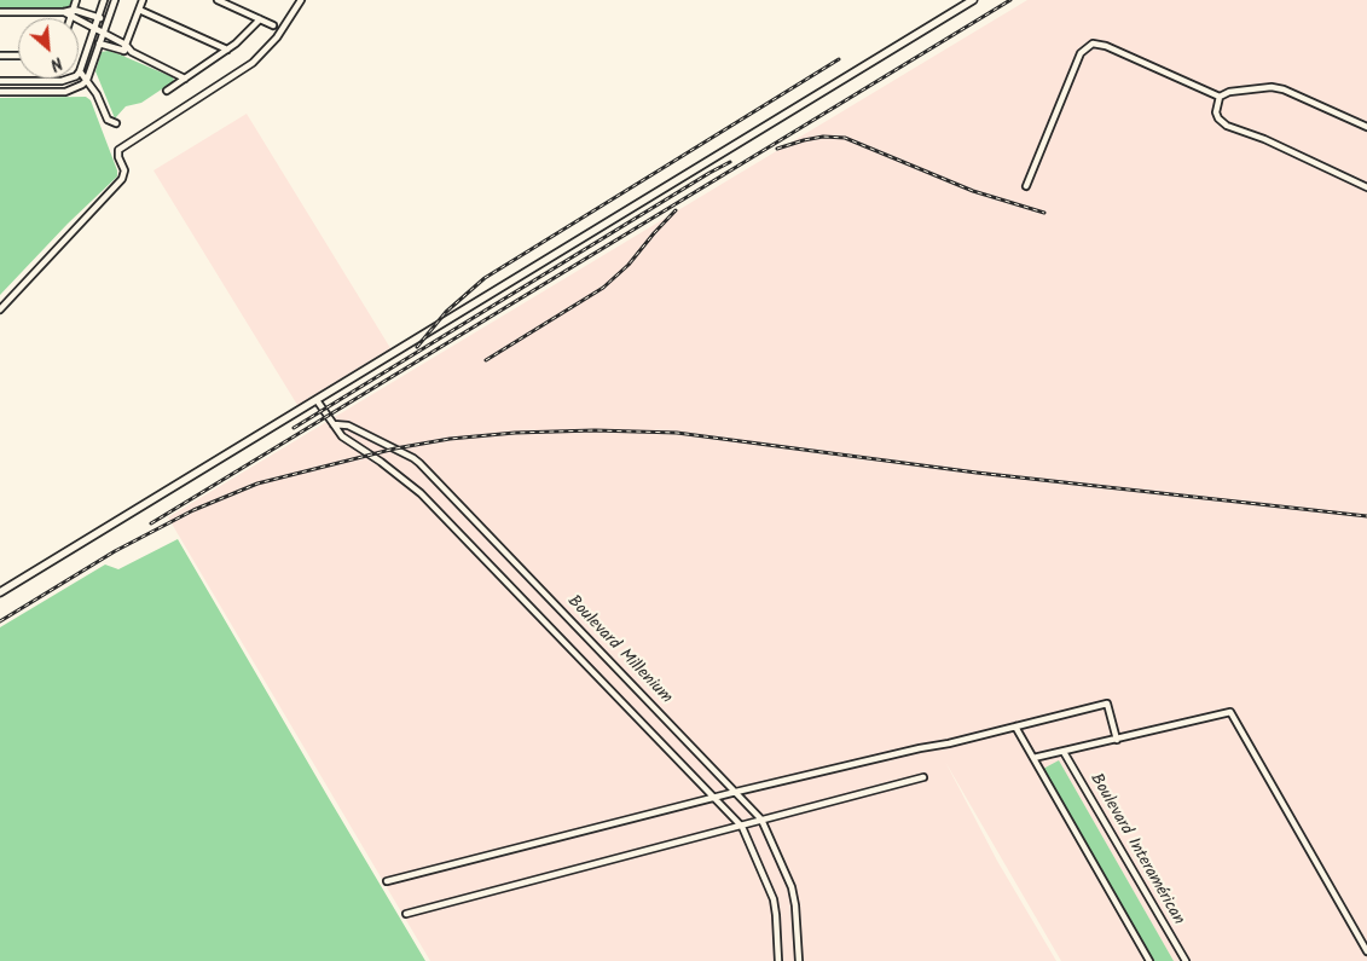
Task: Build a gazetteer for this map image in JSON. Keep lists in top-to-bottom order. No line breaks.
{"streets":{"street":["Boulevard Millenium","Boulevard Interamérican"]},"north":"bottom right"}
